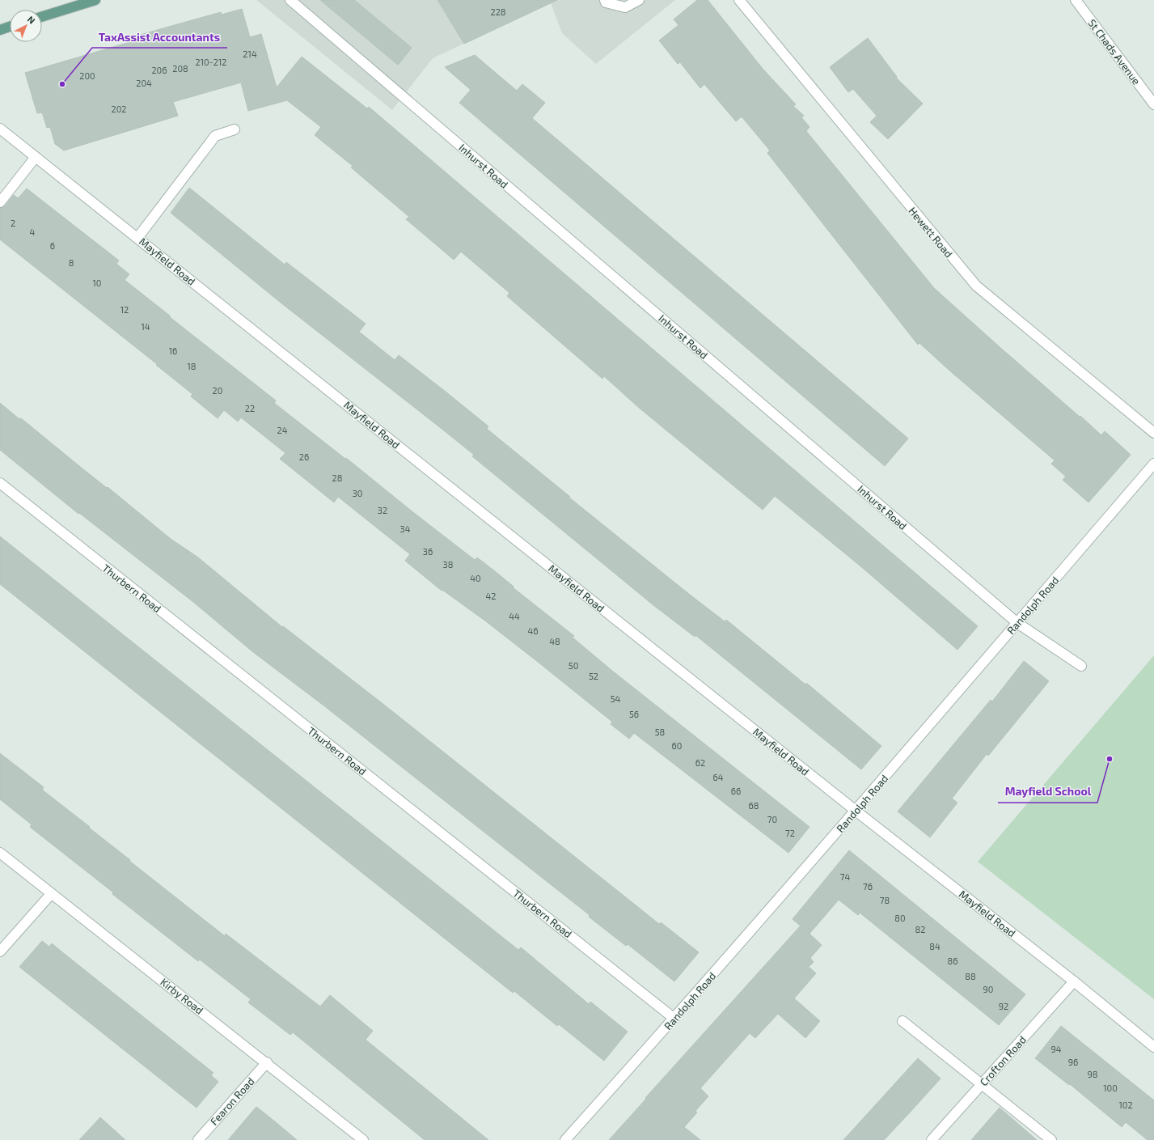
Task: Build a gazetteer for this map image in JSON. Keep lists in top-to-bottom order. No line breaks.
{"streets":{"street":["St Chads Avenue","Inhurst Road","Hewett Road","Mayfield Road","Thurbern Road","Randolph Road","Kirby Road","Crofton Road","Fearon Road"]},"crossings":[["Inhurst Road","Randolph Road"],["Mayfield Road","Randolph Road"],["Mayfield Road","Crofton Road"],["Thurbern Road","Randolph Road"],["Kirby Road","Fearon Road"]],"places":["TaxAssist Accountants","Mayfield School"],"house_numbers":["228","214","210-212","208","206","200","204","202","2","4","6","8","10","12","14","16","18","20","22","24","26","28","30","32","34","36","38","40","42","44","46","48","50","52","54","56","58","60","62","64","66","68","70","72","74","76","78","80","82","84","86","88","90","92","94","96","98","100","102"],"north":"top right"}
